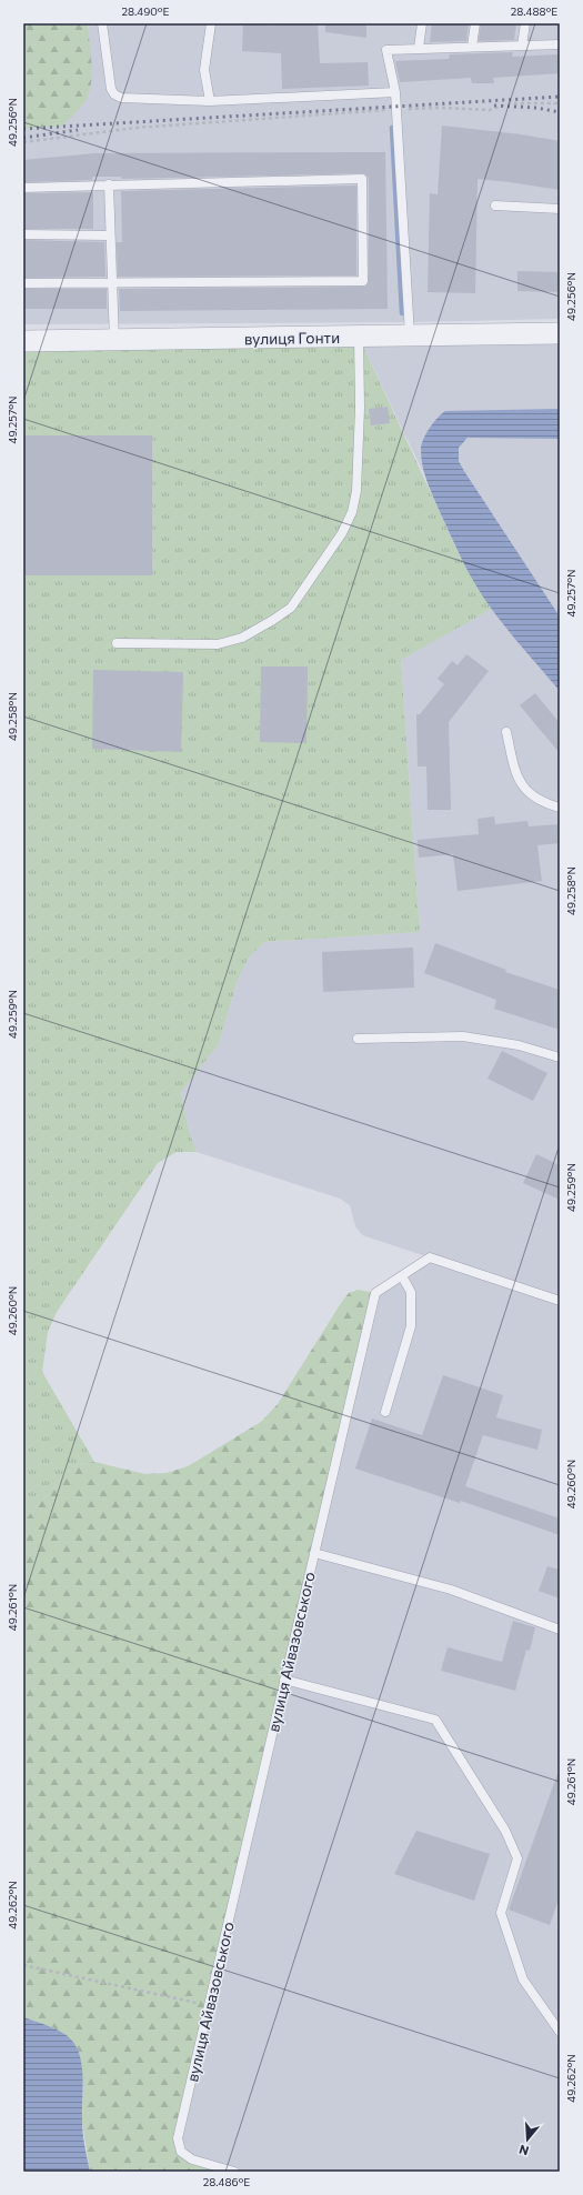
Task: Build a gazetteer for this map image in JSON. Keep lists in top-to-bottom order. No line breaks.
{"streets":{"street":["вулиця Гонти"],"lane":["вулиця Айвазовського"]},"north":"bottom","coordinates":["28.490°E","28.488°E","49.256°N","49.257°N","49.258°N","49.259°N","49.260°N","49.261°N","49.262°N","28.486°E"]}
